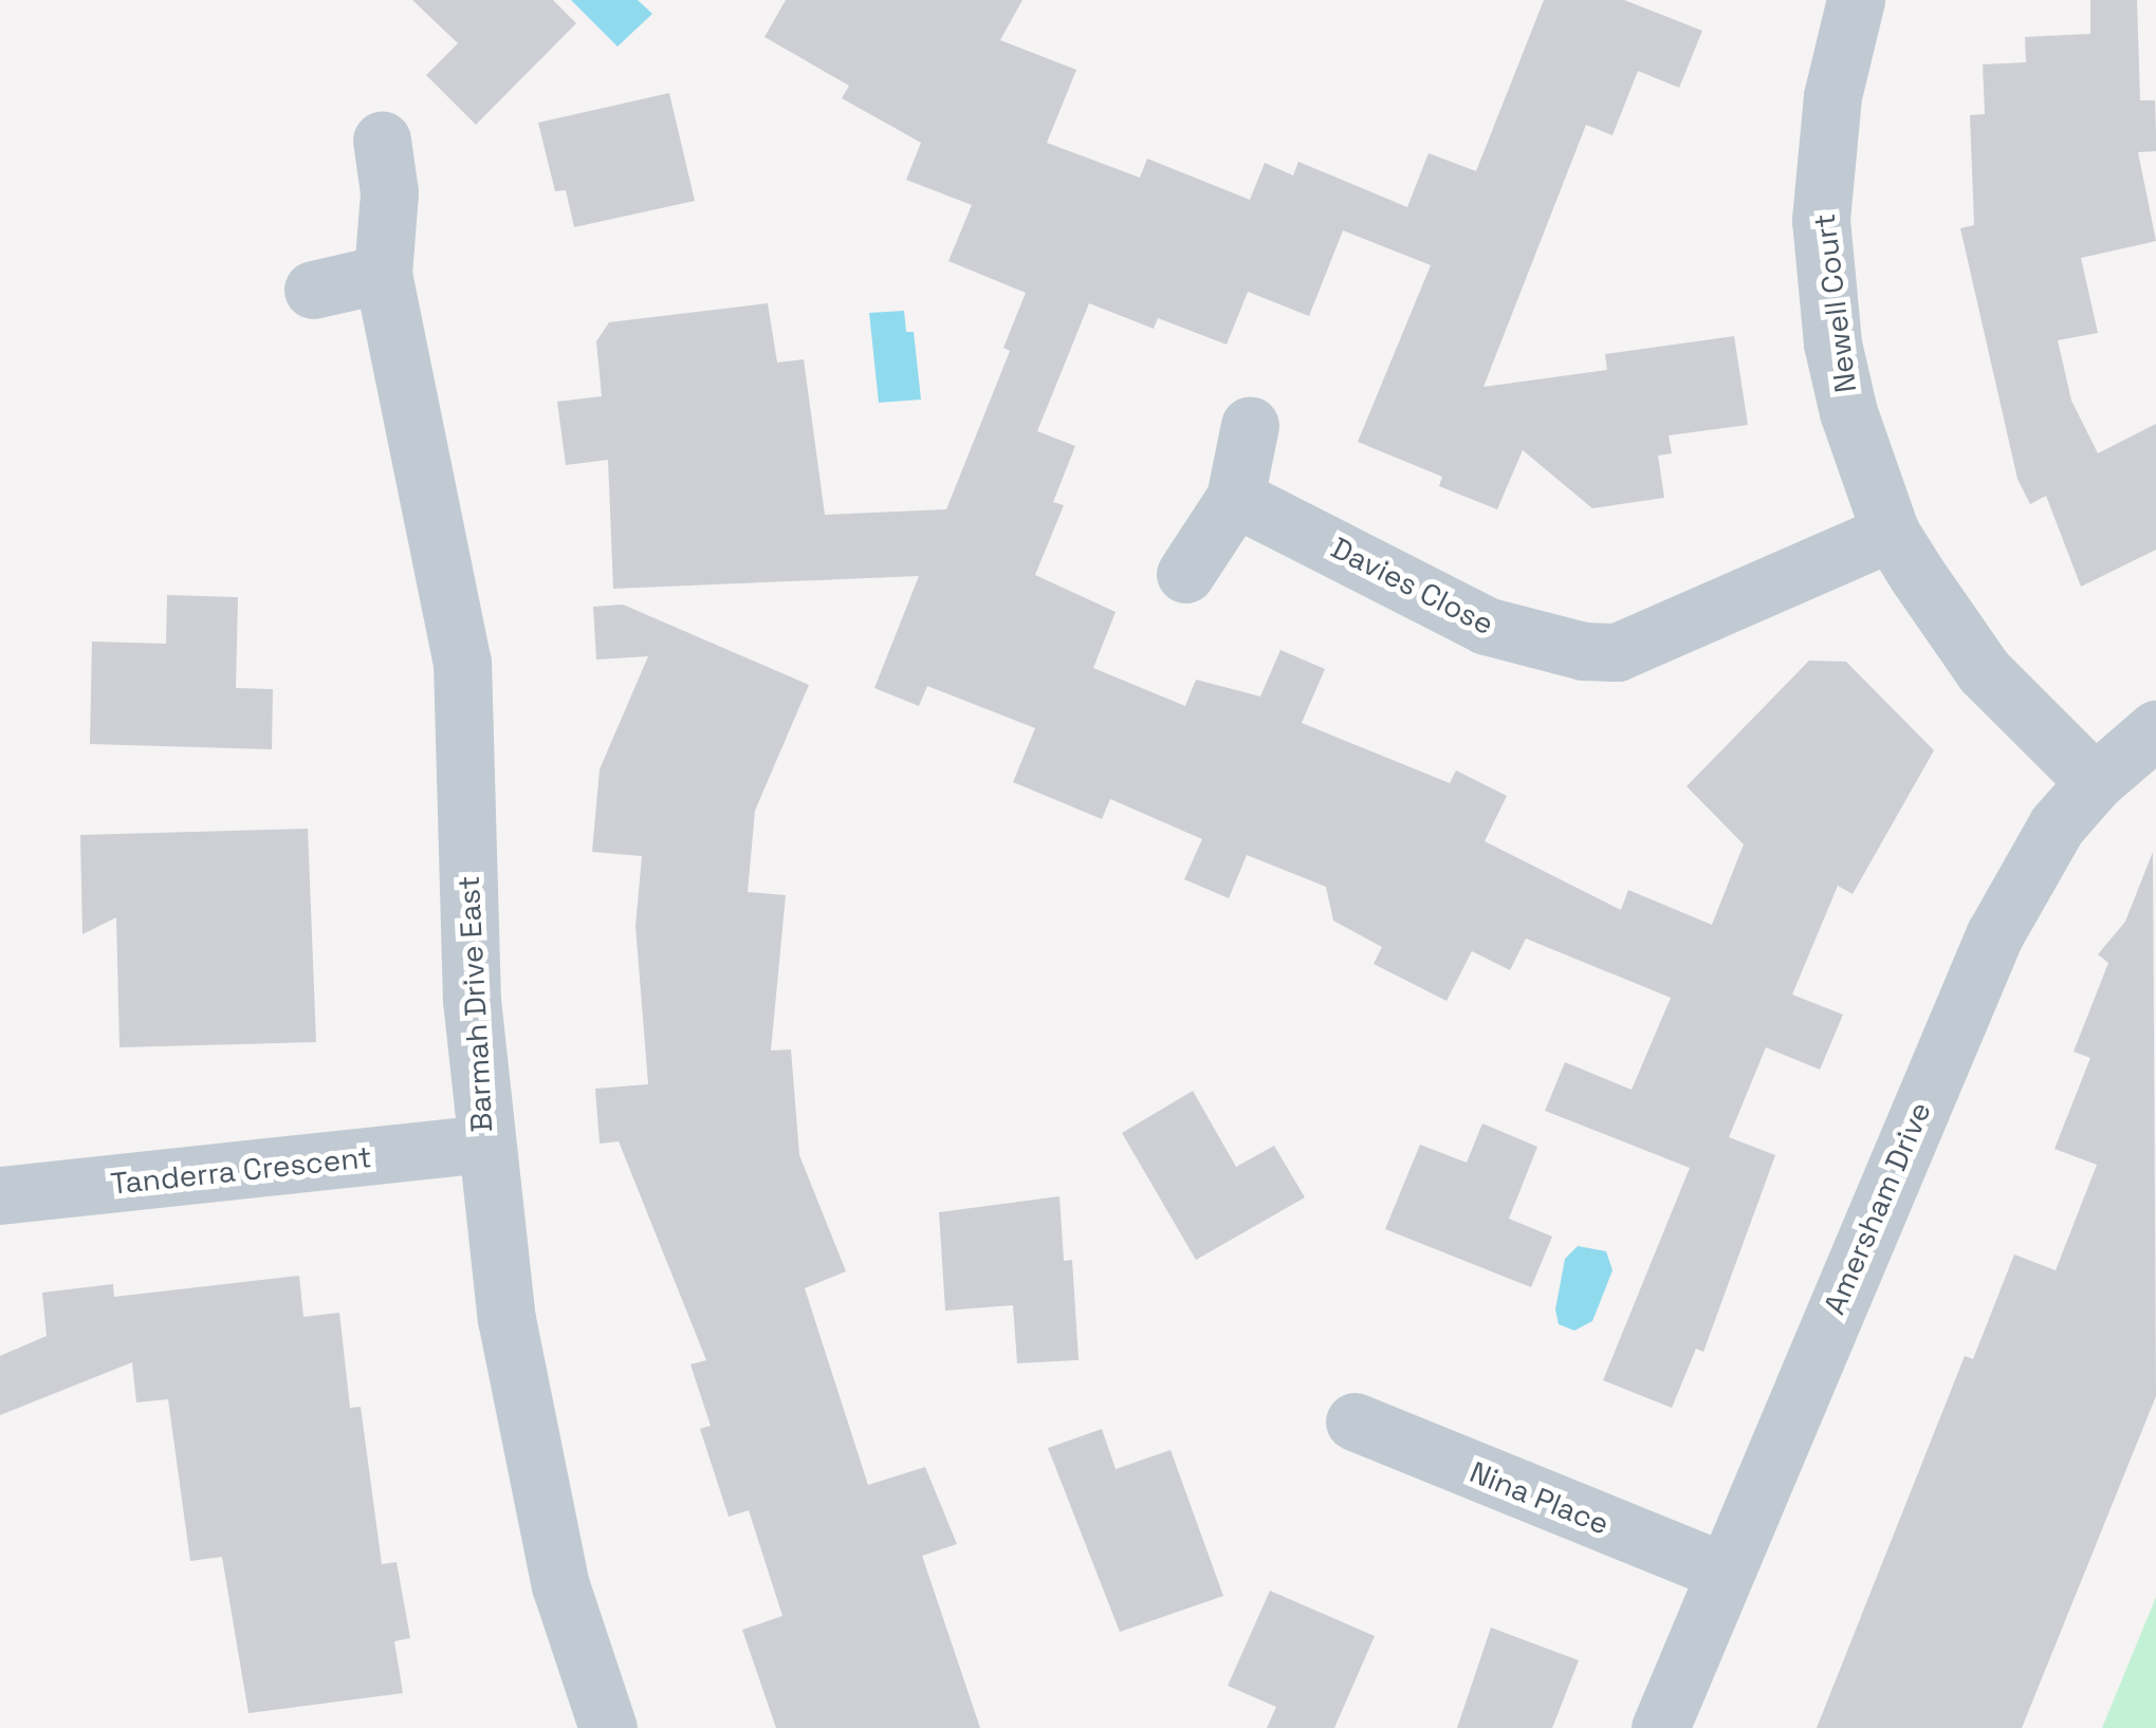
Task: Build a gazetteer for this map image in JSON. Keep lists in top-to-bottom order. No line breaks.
{"streets":{"street":["Newell Court","Davies Close","Barmah Drive East","Tanderra Crescent","Amersham Drive","Nina Place"]},"crossings":[["Newell Court","Davies Close"],["Newell Court","Amersham Drive"],["Barmah Drive East","Tanderra Crescent"],["Amersham Drive","Nina Place"]]}
